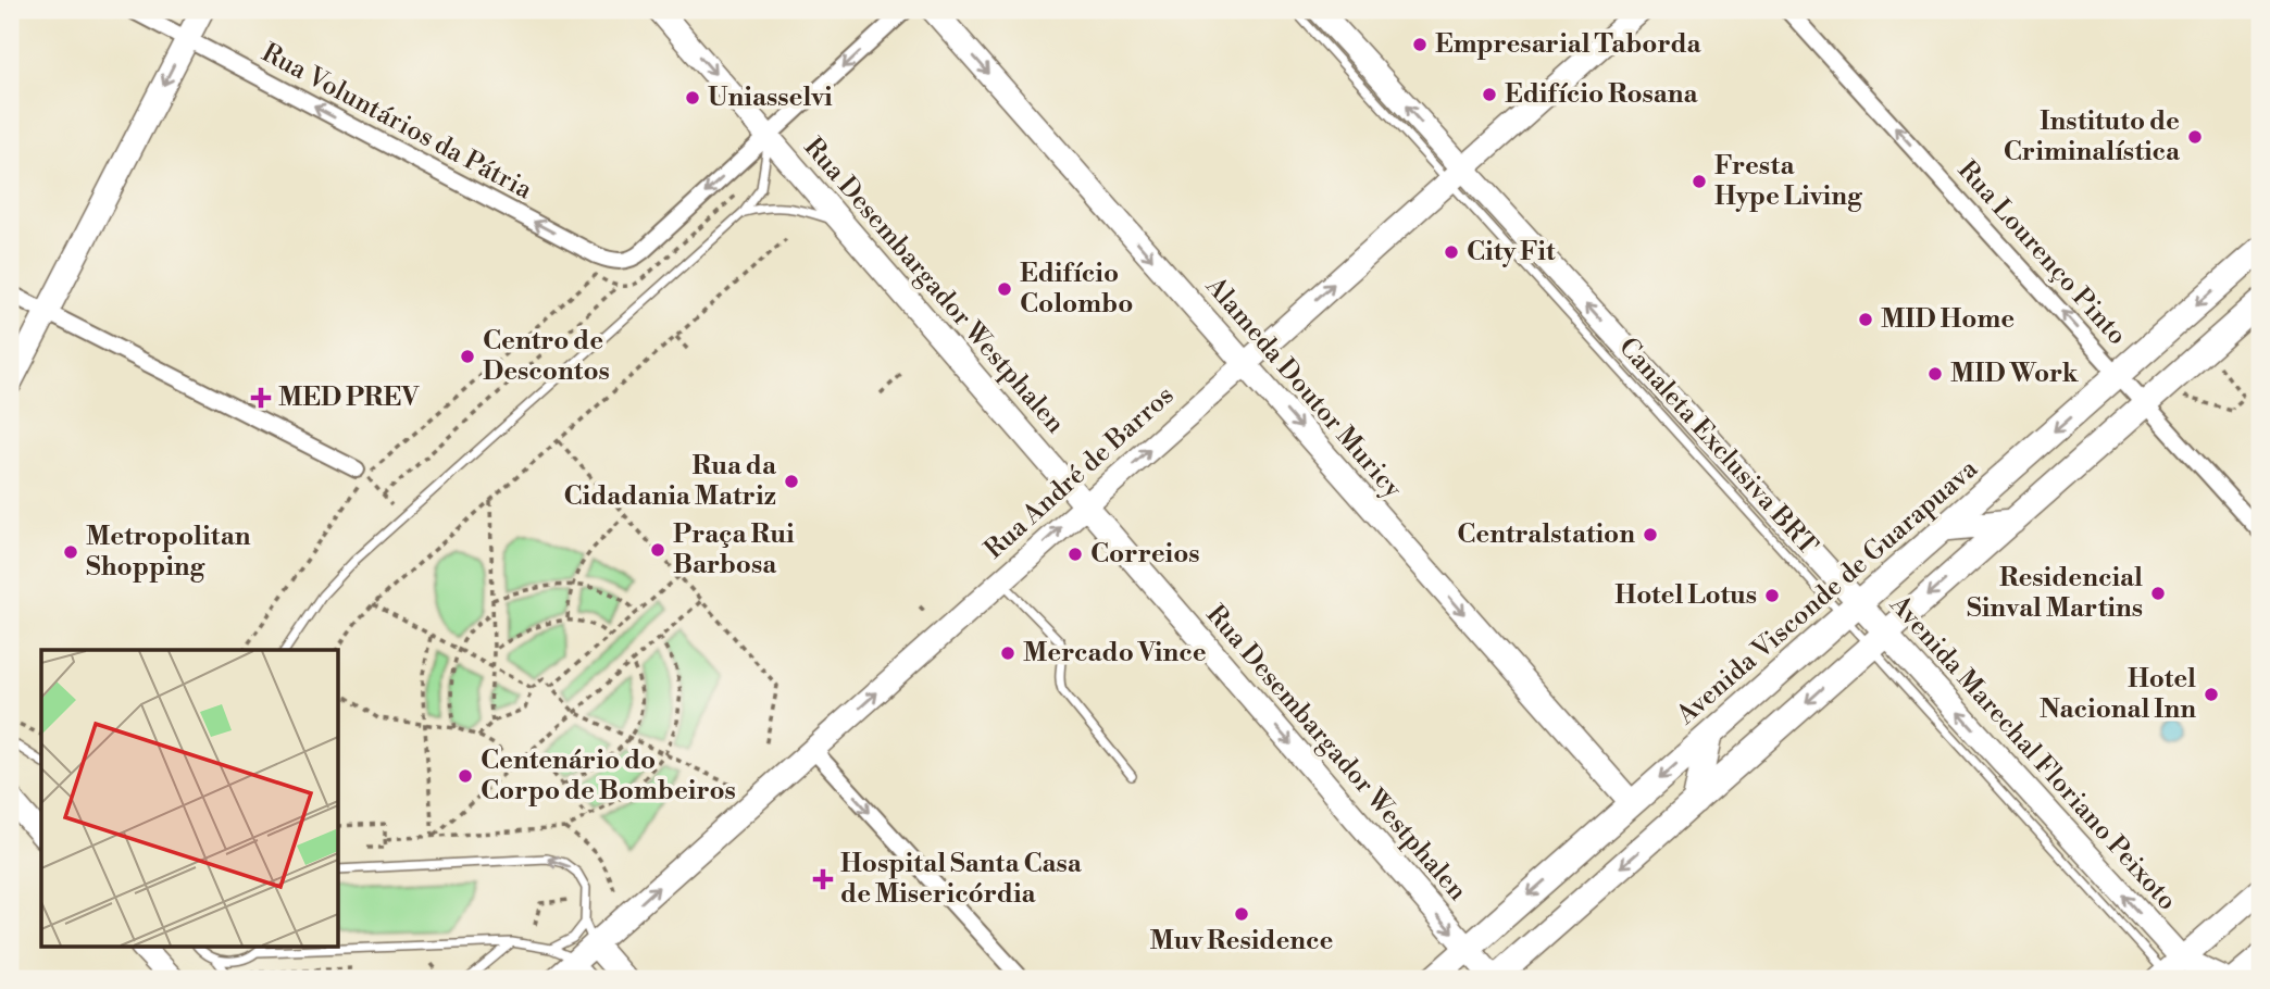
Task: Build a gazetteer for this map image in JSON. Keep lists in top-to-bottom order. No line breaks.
{"streets":{"main road":["Avenida Visconde de Guarapuava"],"street":["Rua Voluntários da Pátria","Rua Lourenço Pinto","Rua Desembargador Westphalen","Alameda Doutor Muricy","Rua André de Barros","Avenida Marechal Floriano Peixoto"]},"crossings":[["Rua Voluntários da Pátria","Rua Desembargador Westphalen"],["Rua Lourenço Pinto","Avenida Visconde de Guarapuava"],["Rua Desembargador Westphalen","Rua André de Barros"],["Rua Desembargador Westphalen","Avenida Visconde de Guarapuava"],["Alameda Doutor Muricy","Rua André de Barros"],["Alameda Doutor Muricy","Avenida Visconde de Guarapuava"],["Rua André de Barros","Avenida Marechal Floriano Peixoto"],["Avenida Visconde de Guarapuava","Avenida Marechal Floriano Peixoto"]],"one_way":["Rua Voluntários da Pátria","Rua Lourenço Pinto","Rua Desembargador Westphalen","Alameda Doutor Muricy","Rua André de Barros"],"places":{"other":["Empresarial Taborda","Edifício Rosana","Uniasselvi","Instituto de Criminalística","Fresta Hype Living","City Fit","Edifício Colombo","MID Home","Centro de Descontos","MID Work","Rua da Cidadania Matriz","Centralstation","Praça Rui Barbosa","Metropolitan Shopping","Correios","Residencial Sinval Martins","Hotel Lotus","Mercado Vince","Hotel Nacional Inn","Centenário do Corpo de Bombeiros","Muv Residence"],"health":["MED PREV","Hospital Santa Casa de Misericórdia"]}}
